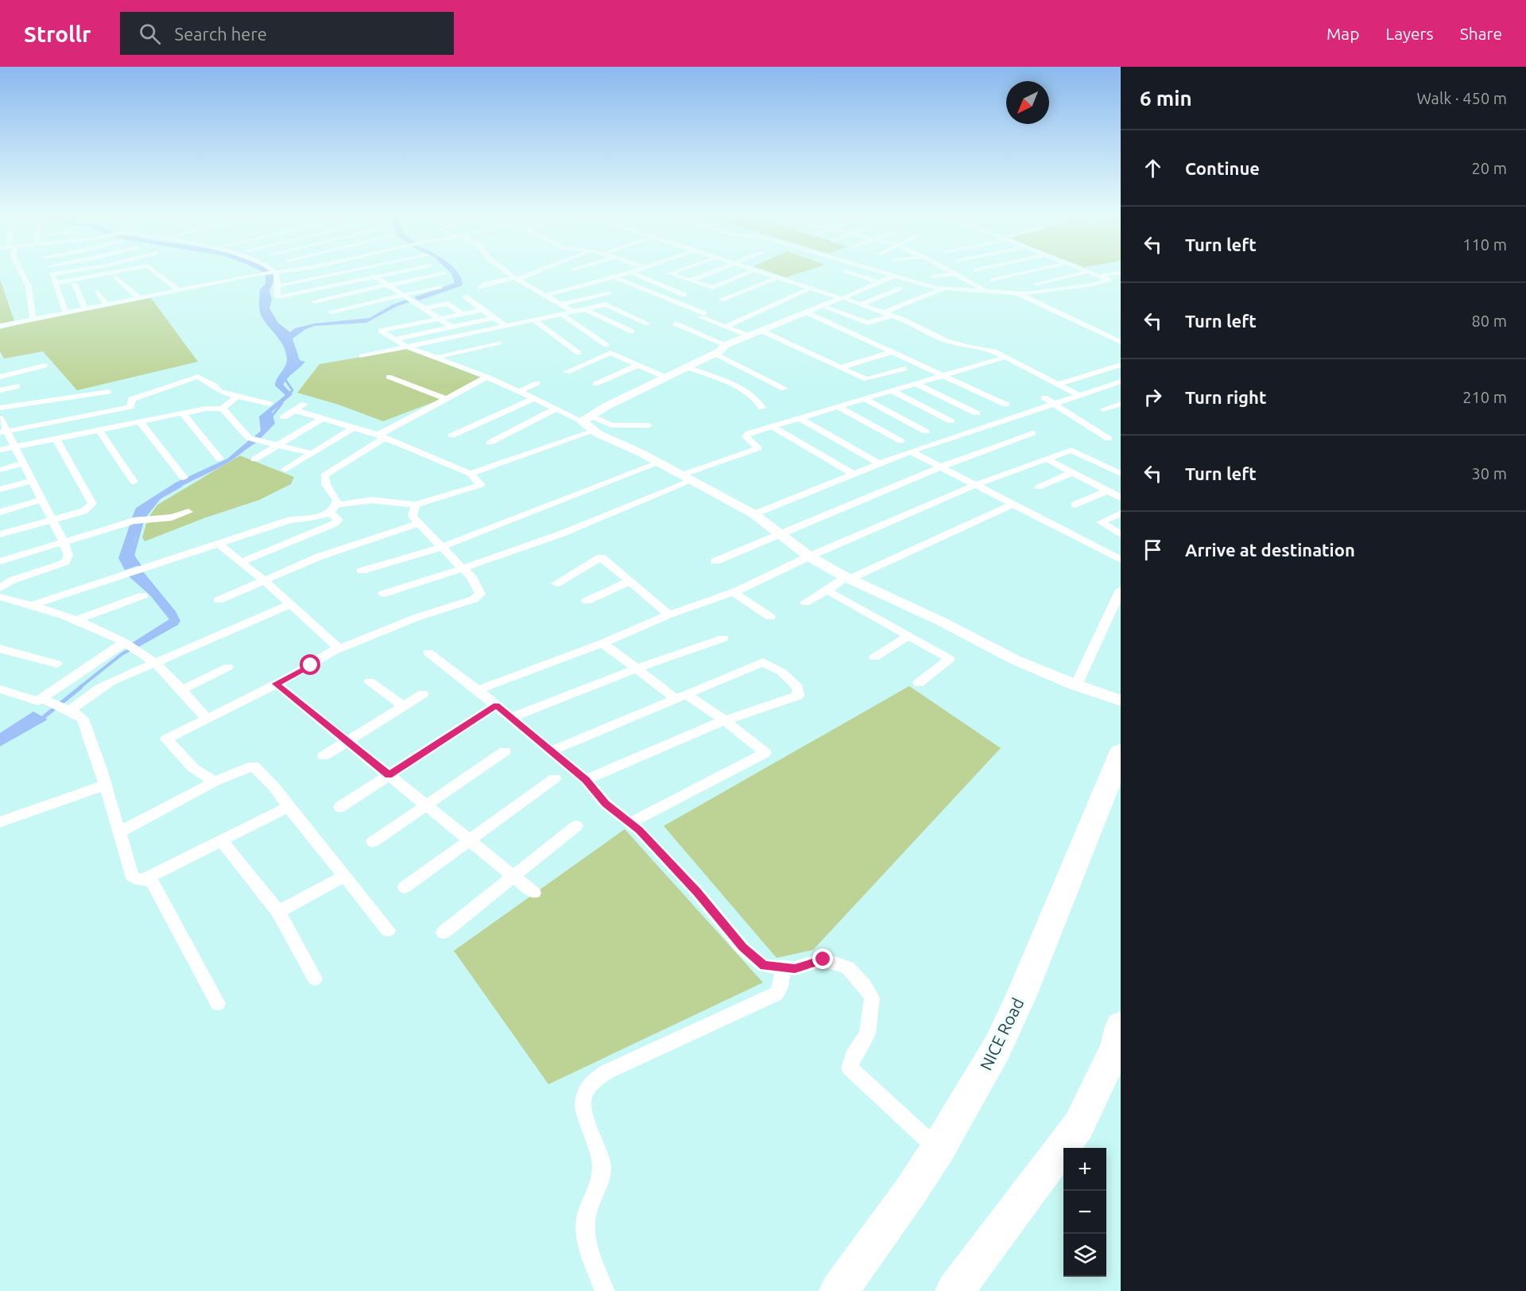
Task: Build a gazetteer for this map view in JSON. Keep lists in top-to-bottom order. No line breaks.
{"streets":{"highway":["NICE Road"]},"north":"bottom left","page":{"header":"Strollr","search":"Search here","nav":["Map","Layers","Share"],"heading":["6 min","Walk · 450 m"],"list":[["Continue","20 m"],["Turn left","110 m"],["Turn left","80 m"],["Turn right","210 m"],["Turn left","30 m"],"Arrive at destination"],"map_buttons":["+","−"]}}
